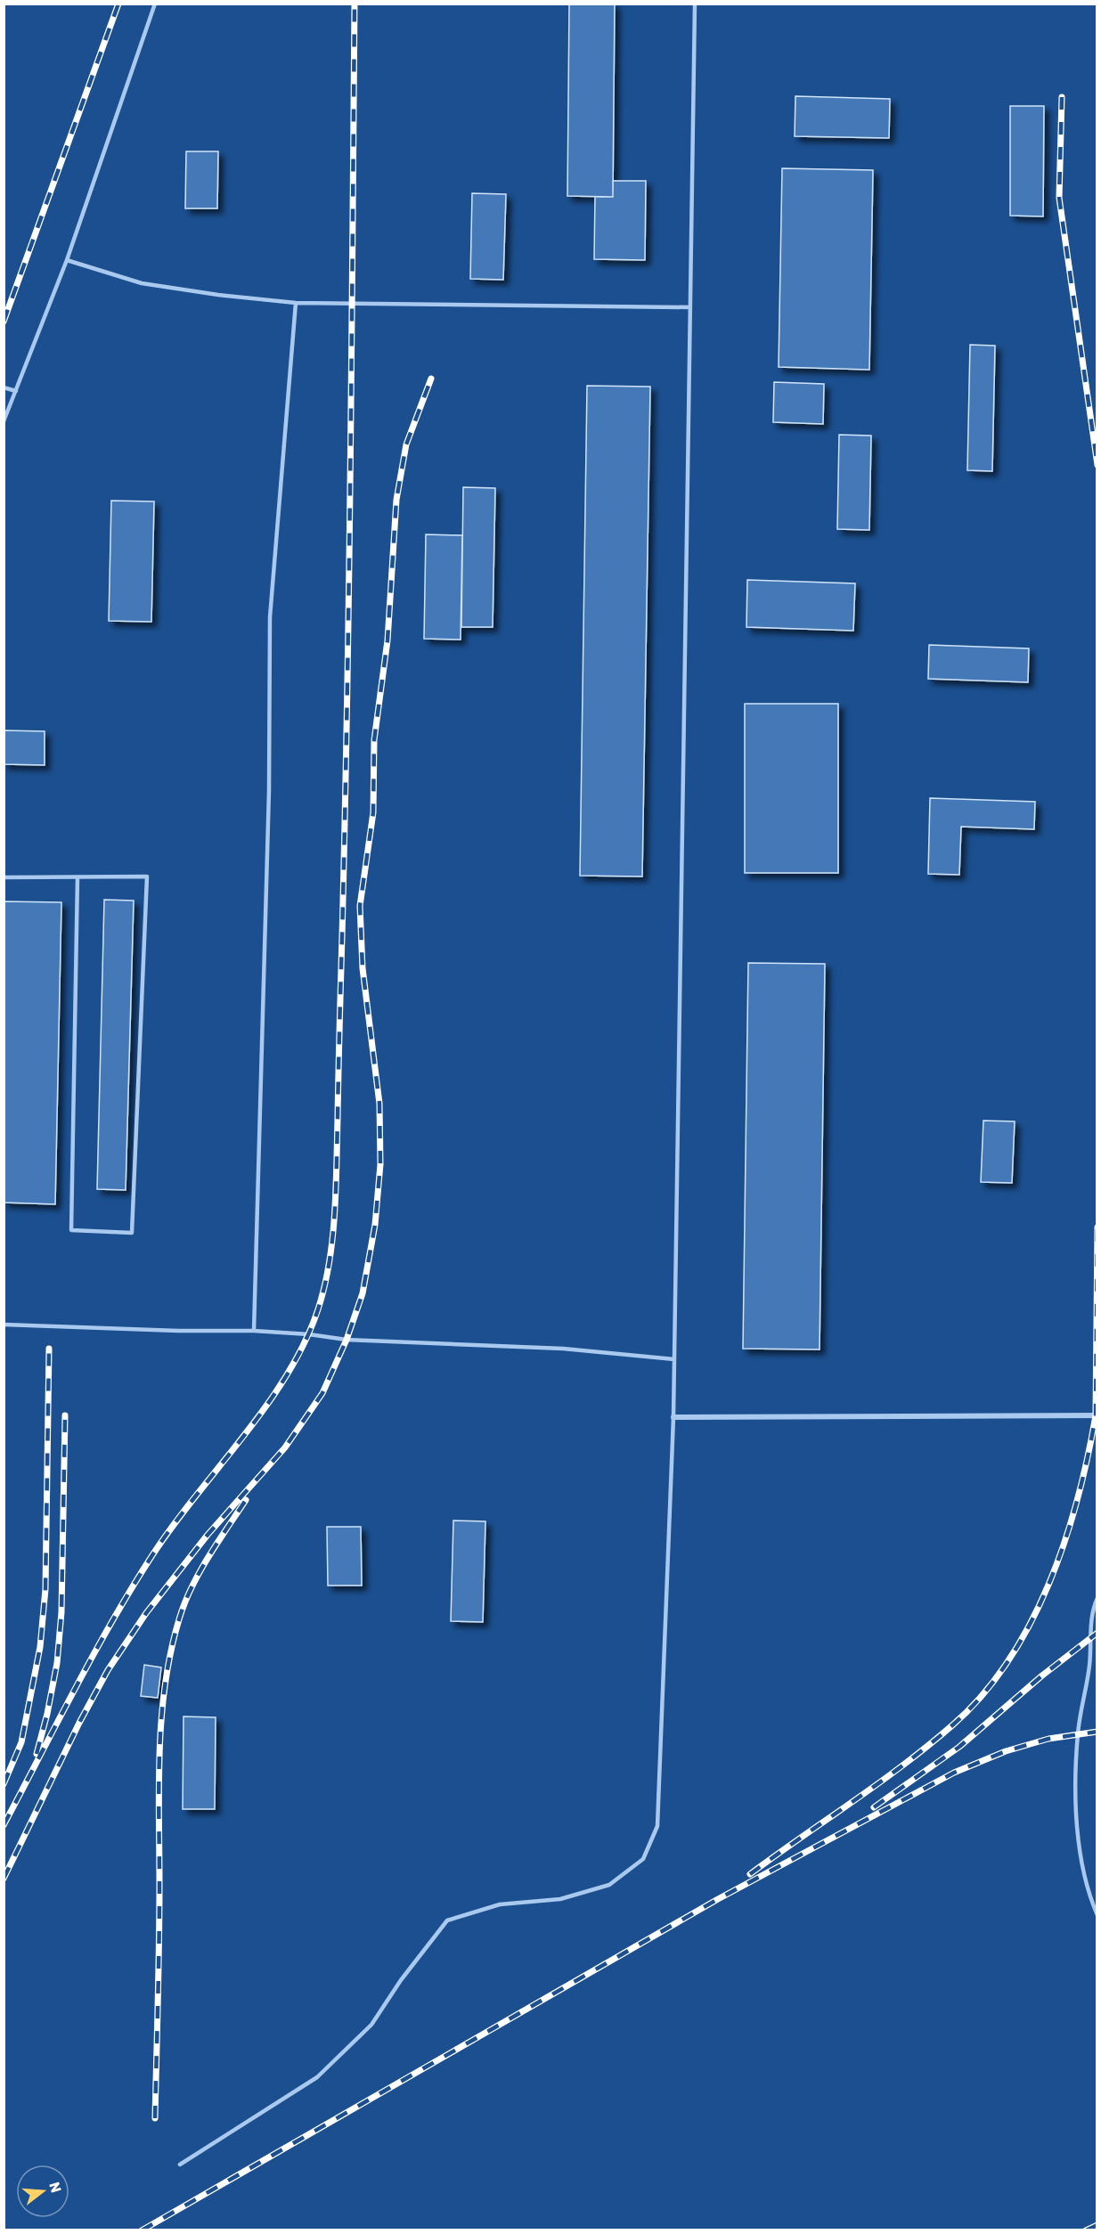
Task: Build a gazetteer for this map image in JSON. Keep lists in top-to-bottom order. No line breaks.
{"north":"right"}
